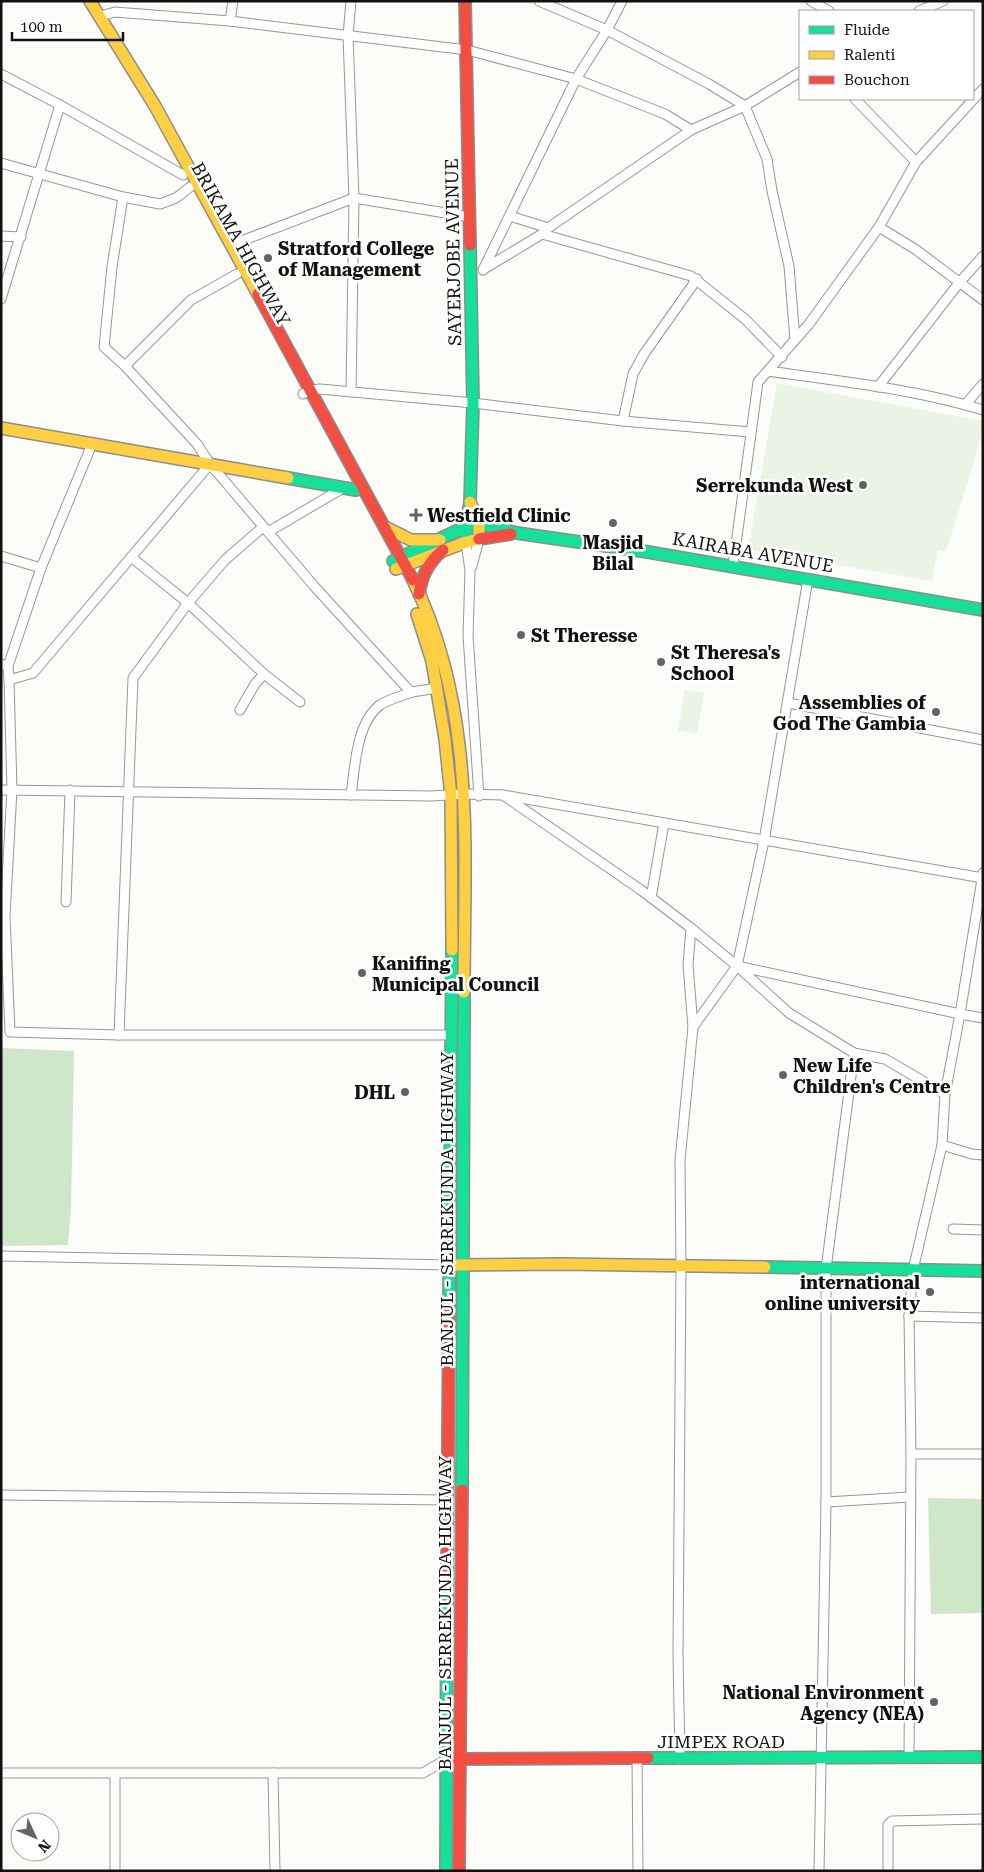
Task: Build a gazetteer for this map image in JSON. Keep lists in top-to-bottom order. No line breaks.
{"streets":{"main road":["BRIKAMA HIGHWAY","SAYERJOBE AVENUE","KAIRABA AVENUE","BANJUL - SERREKUNDA HIGHWAY","JIMPEX ROAD"]},"crossings":[["BRIKAMA HIGHWAY","KAIRABA AVENUE"],["BRIKAMA HIGHWAY","BANJUL - SERREKUNDA HIGHWAY"],["SAYERJOBE AVENUE","KAIRABA AVENUE"],["KAIRABA AVENUE","BANJUL - SERREKUNDA HIGHWAY"],["BANJUL - SERREKUNDA HIGHWAY","JIMPEX ROAD"]],"places":{"other":["Stratford College of Management","Serrekunda West","Masjid Bilal","St Theresse","St Theresa's School","Assemblies of God The Gambia","Kanifing Municipal Council","New Life Children's Centre","DHL","international online university","National Environment Agency (NEA)"],"health":["Westfield Clinic"]},"legend":["Fluide","Ralenti","Bouchon"],"scale_bar":"100 m","north":"bottom right"}
